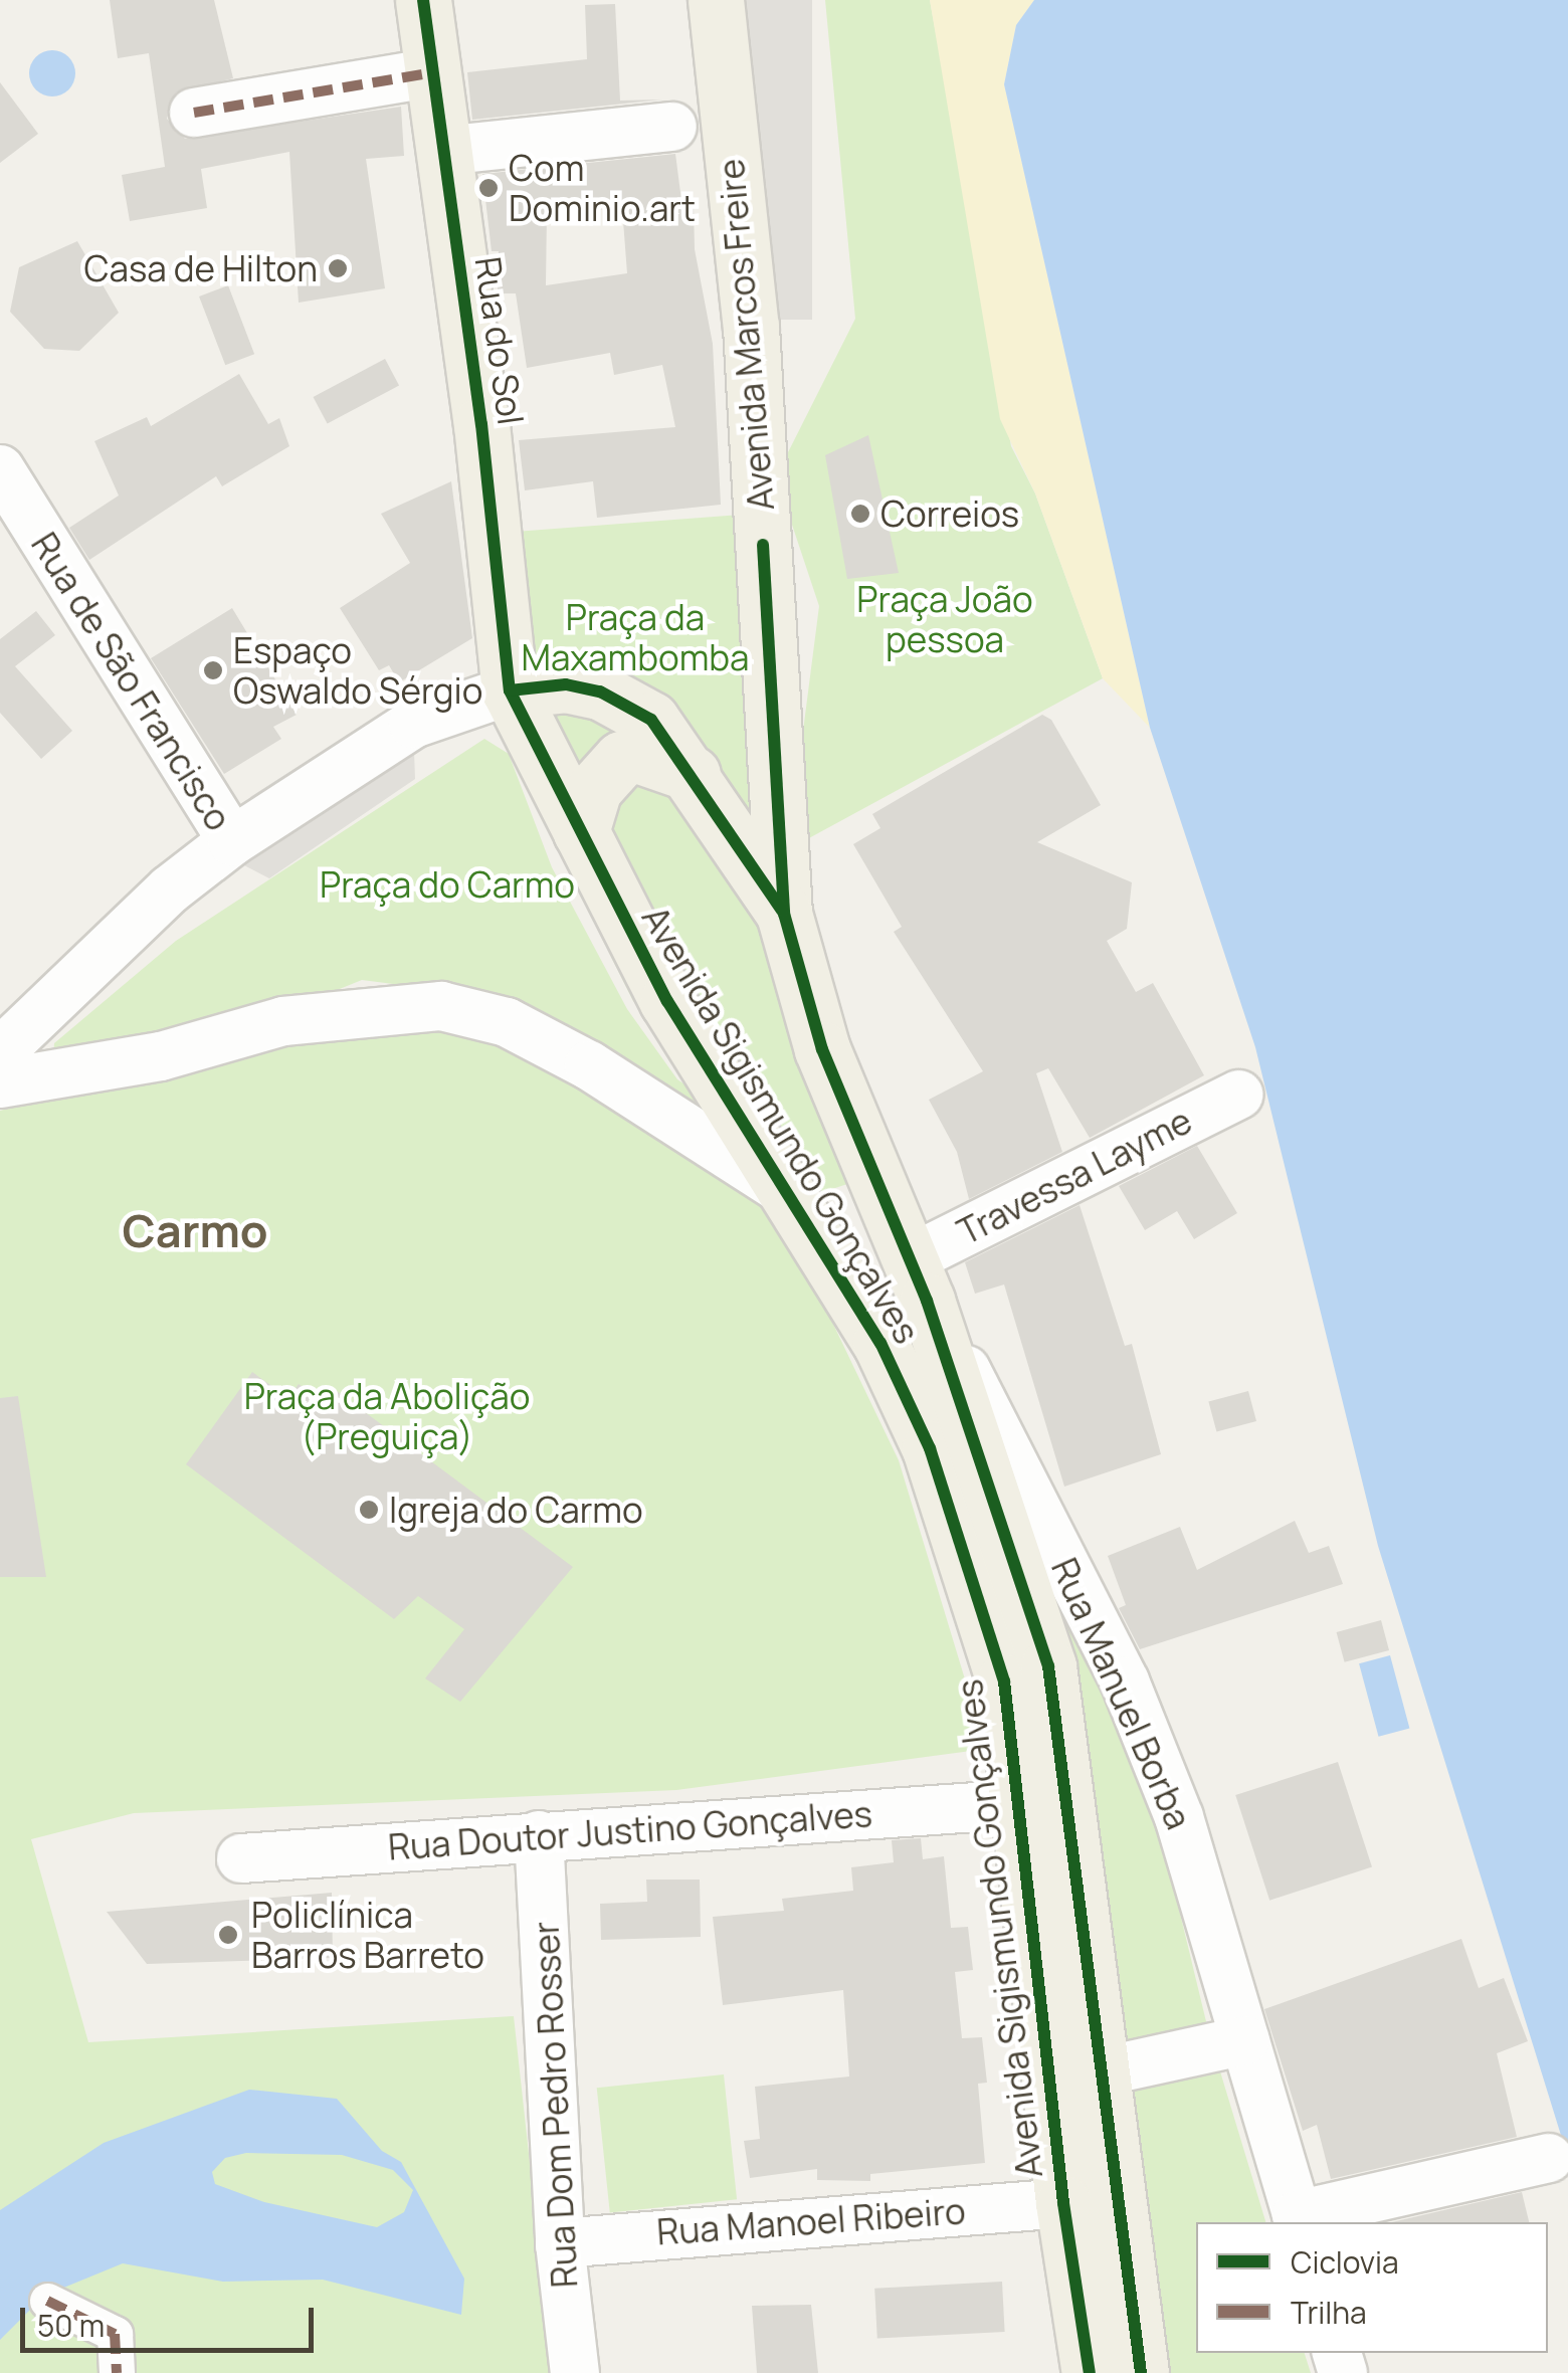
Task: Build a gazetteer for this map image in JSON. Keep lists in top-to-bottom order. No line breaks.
{"streets":{"main road":["Avenida Marcos Freire","Rua do Sol","Avenida Sigismundo Gonçalves"],"street":["Rua de São Francisco","Travessa Layme","Rua Manuel Borba","Rua Doutor Justino Gonçalves","Rua Dom Pedro Rosser","Rua Manoel Ribeiro"]},"crossings":[["Avenida Marcos Freire","Avenida Sigismundo Gonçalves"],["Rua do Sol","Avenida Sigismundo Gonçalves"],["Avenida Sigismundo Gonçalves","Travessa Layme"],["Avenida Sigismundo Gonçalves","Rua Manuel Borba"],["Avenida Sigismundo Gonçalves","Rua Doutor Justino Gonçalves"],["Avenida Sigismundo Gonçalves","Rua Manoel Ribeiro"],["Travessa Layme","Rua Manuel Borba"],["Rua Doutor Justino Gonçalves","Rua Dom Pedro Rosser"],["Rua Dom Pedro Rosser","Rua Manoel Ribeiro"]],"districts":["Carmo"],"parks":["Praça João pessoa","Praça da Maxambomba","Praça do Carmo","Praça da Abolição (Preguiça)"],"places":["Com Dominio.art","Casa de Hilton","Correios","Espaço Oswaldo Sérgio","Igreja do Carmo","Policlínica Barros Barreto"],"legend":["Ciclovia","Trilha"],"scale_bar":"50 m"}
